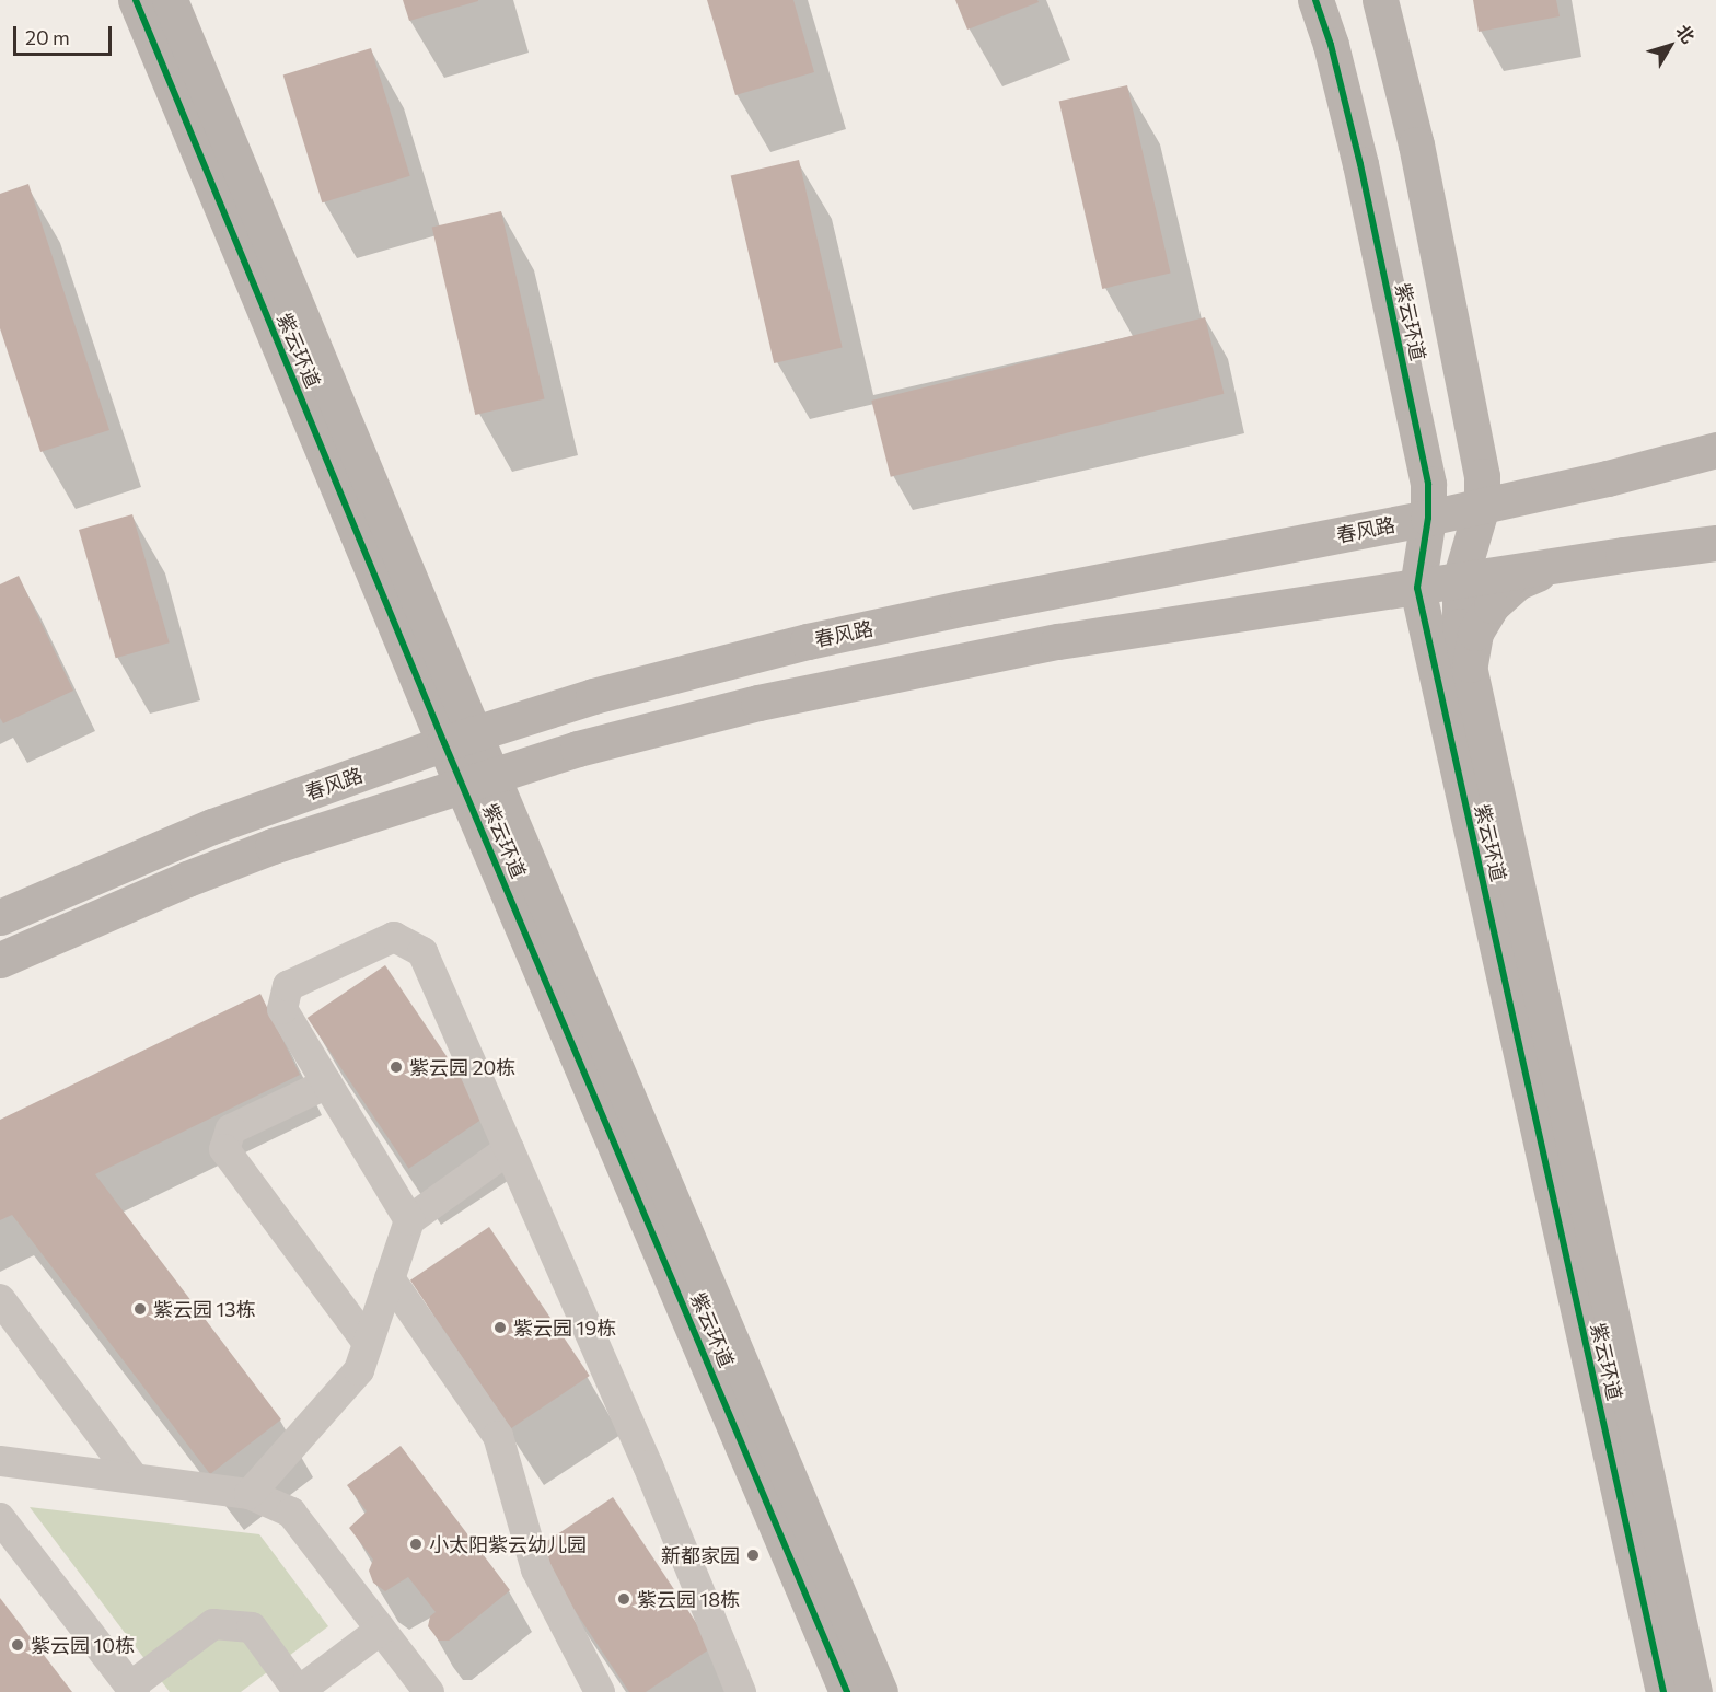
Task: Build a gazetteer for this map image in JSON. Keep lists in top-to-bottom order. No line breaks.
{"streets":{"street":["紫云环道","春风路"]},"crossings":[["紫云环道","春风路"]],"places":["紫云园 20栋","紫云园 13栋","紫云园 19栋","小太阳紫云幼儿园","新都家园","紫云园 18栋","紫云园 10栋"],"scale_bar":"20 m","north":"top right"}
